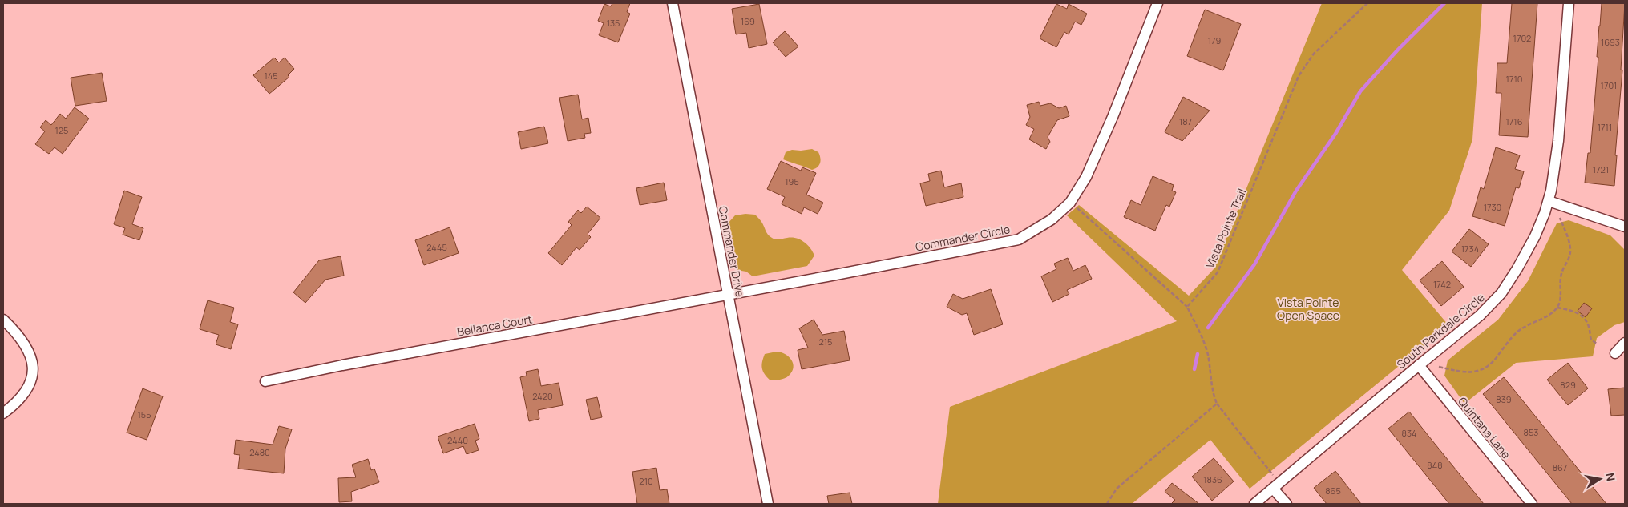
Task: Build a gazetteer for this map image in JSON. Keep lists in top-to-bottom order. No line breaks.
{"streets":{"street":["Commander Circle","Commander Drive","Bellanca Court","South Parkdale Circle","Quintana Lane"],"path":["Vista Pointe Trail"]},"crossings":[["Commander Circle","Commander Drive"],["Commander Circle","Bellanca Court"],["Commander Drive","Bellanca Court"],["South Parkdale Circle","Quintana Lane"]],"parks":["Vista Pointe Open Space"],"house_numbers":["169","135","1702","179","1693","145","1710","1701","187","1716","1711","125","1721","195","1730","2445","1734","1742","215","829","2420","839","155","853","834","2440","2480","848","867","1836","210","865"],"north":"right"}
